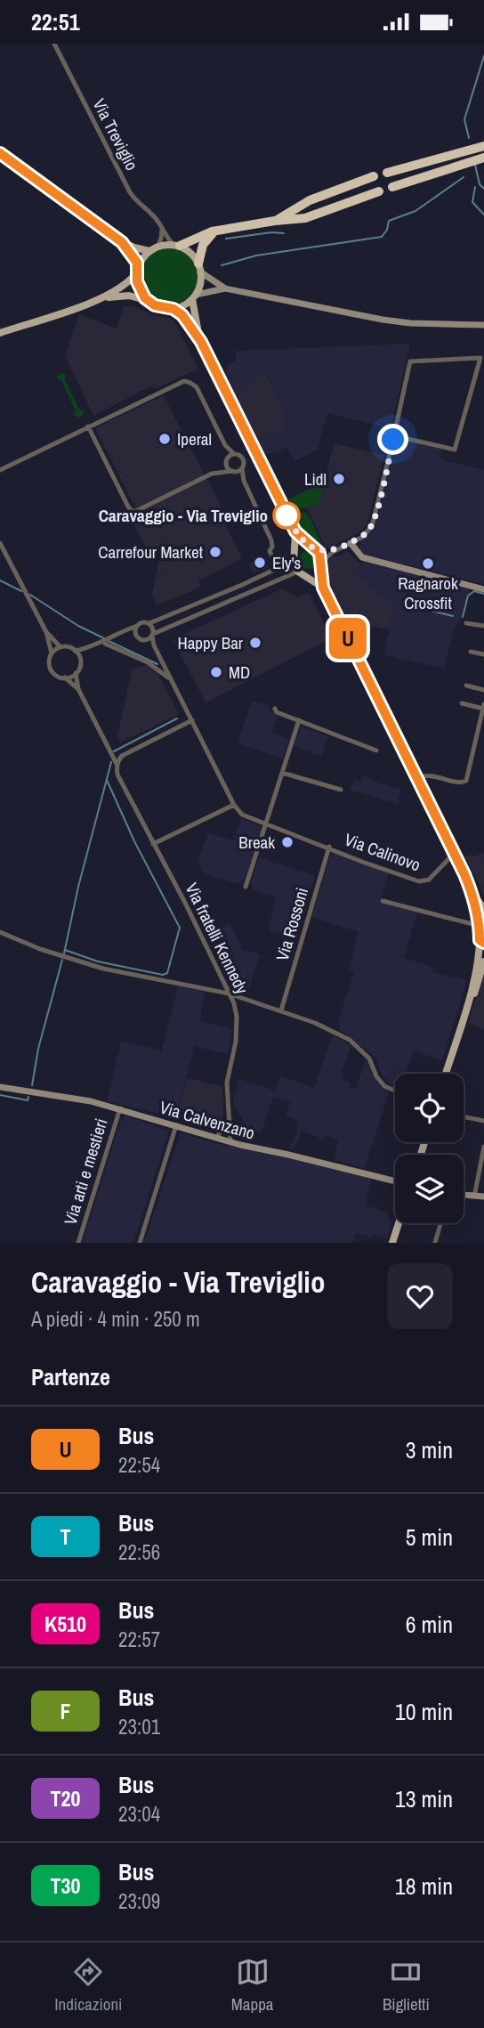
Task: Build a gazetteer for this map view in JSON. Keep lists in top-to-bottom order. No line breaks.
{"streets":{"street":["Via Treviglio","Via Calinovo","Via Rossoni","Via fratelli Kennedy","Via Calvenzano","Via arti e mestieri"]},"crossings":[["Via Calinovo","Via Rossoni"],["Via fratelli Kennedy","Via Calvenzano"],["Via Calvenzano","Via arti e mestieri"]],"places":["Iperal","Lidl","Caravaggio - Via Treviglio","Carrefour Market","Ely's","Ragnarok Crossfit","Happy Bar","MD","Break"],"lines":["bus line U"],"page":{"status":"22:51","on_map":"U","heading":[["Caravaggio - Via Treviglio","A piedi · 4 min · 250 m"],"Partenze"],"list":[{"mark":"U","name":"Bus","note":"22:54","value":"3 min"},{"mark":"T","name":"Bus","note":"22:56","value":"5 min"},{"mark":"K510","name":"Bus","note":"22:57","value":"6 min"},{"mark":"F","name":"Bus","note":"23:01","value":"10 min"},{"mark":"T20","name":"Bus","note":"23:04","value":"13 min"},{"mark":"T30","name":"Bus","note":"23:09","value":"18 min"}],"tabs":["Indicazioni","Mappa","Biglietti"]}}
